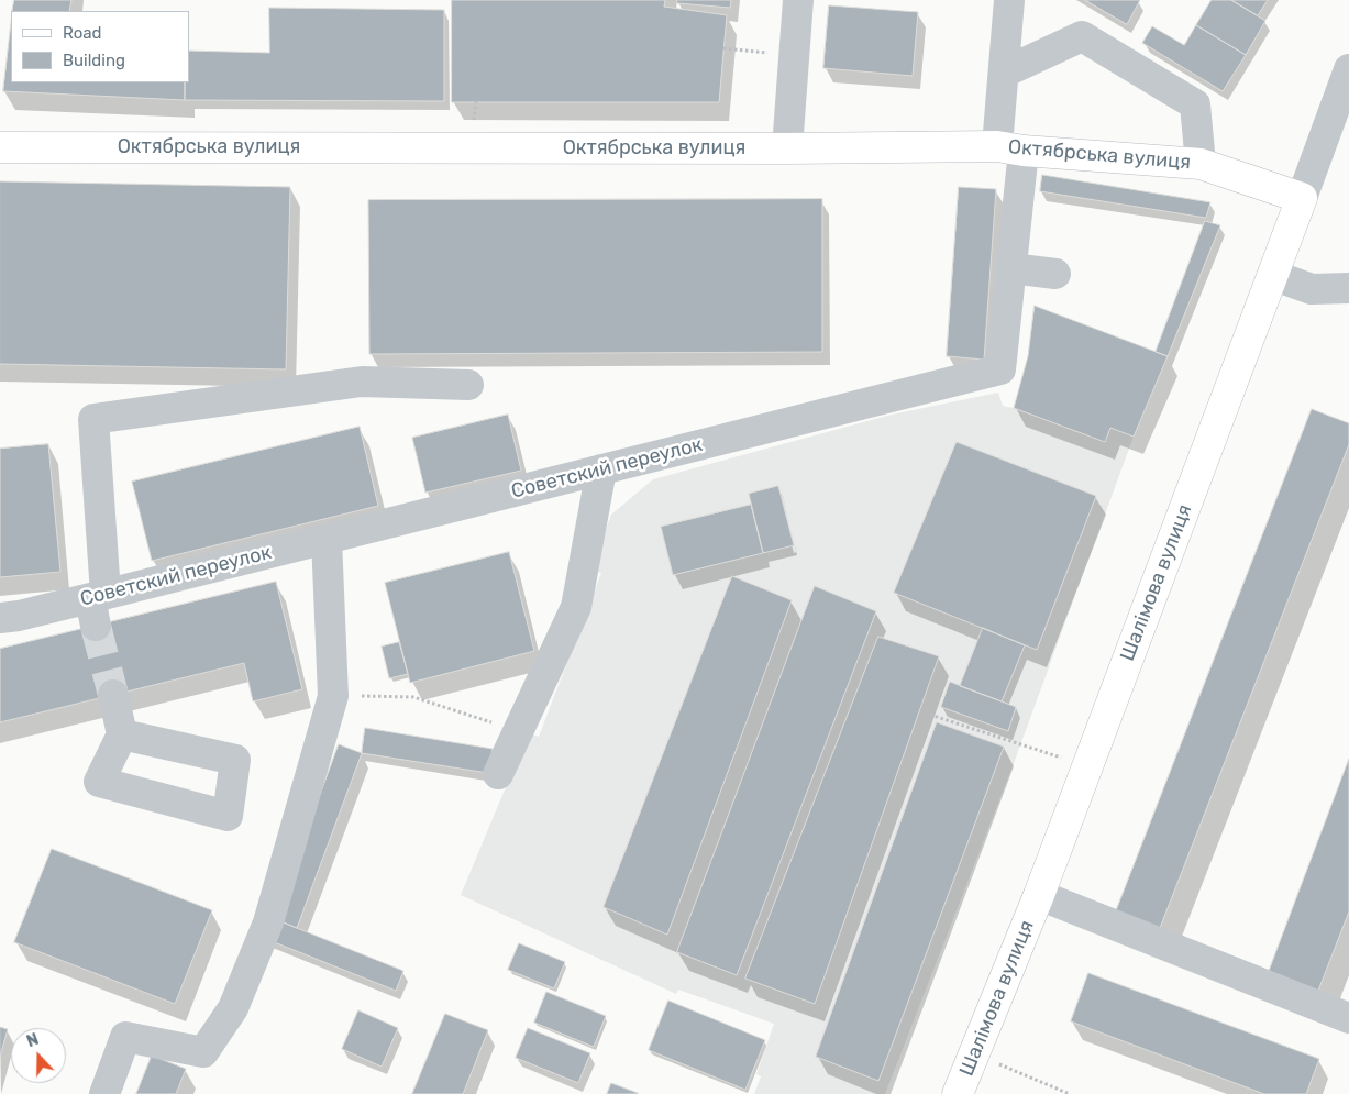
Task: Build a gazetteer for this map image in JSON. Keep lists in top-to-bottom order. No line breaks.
{"streets":{"main road":["Октябрська вулиця","Шалімова вулиця"],"street":["Советский переулок"]},"crossings":[["Октябрська вулиця","Советский переулок"],["Октябрська вулиця","Шалімова вулиця"]],"legend":["Road","Building"],"north":"top"}
